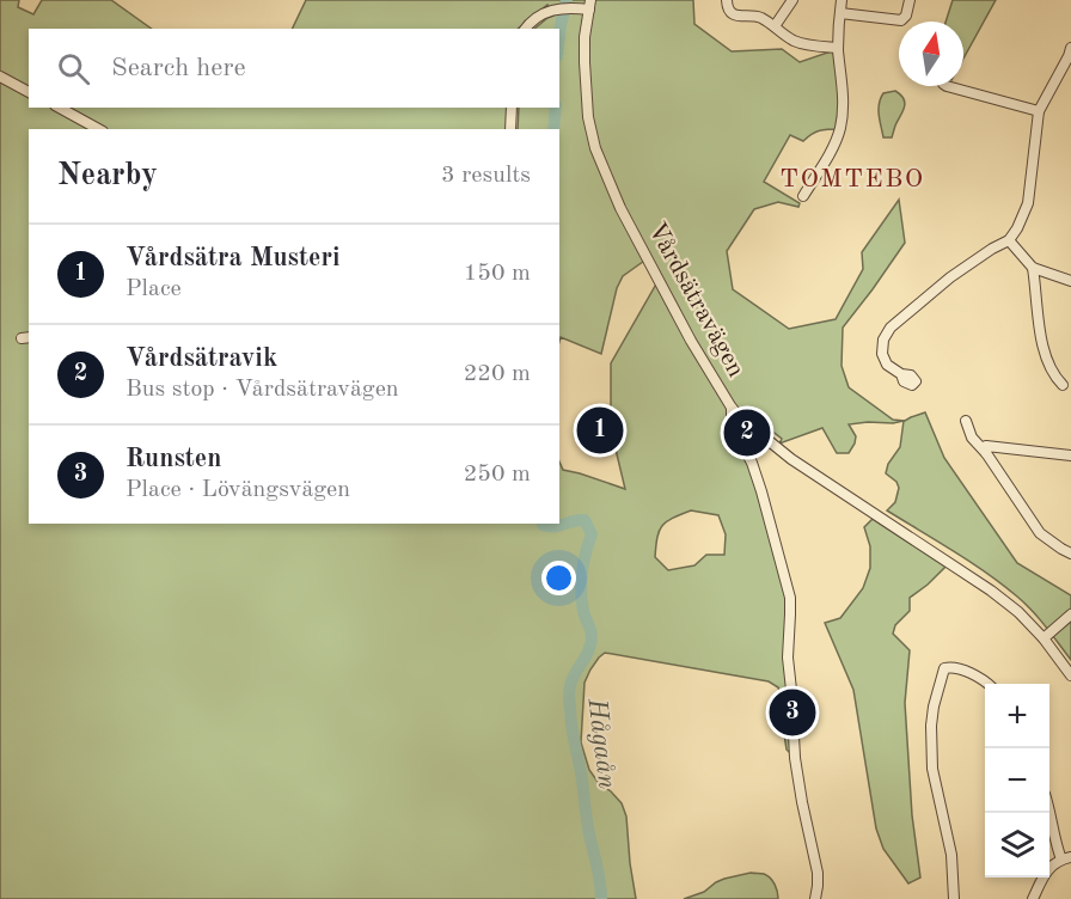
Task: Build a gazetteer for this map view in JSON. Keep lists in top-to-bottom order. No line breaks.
{"streets":{"street":["Vårdsätravägen"]},"districts":["TOMTEBO"],"water":["Hågaån"],"north":"top","page":{"search":"Search here","heading":["Nearby","3 results"],"list":[{"mark":"1","name":"Vårdsätra Musteri","note":"Place","value":"150 m"},{"mark":"2","name":"Vårdsätravik","note":"Bus stop · Vårdsätravägen","value":"220 m"},{"mark":"3","name":"Runsten","note":"Place · Lövängsvägen","value":"250 m"}],"pins":["1","2","3"],"map_buttons":["+","−"]}}
